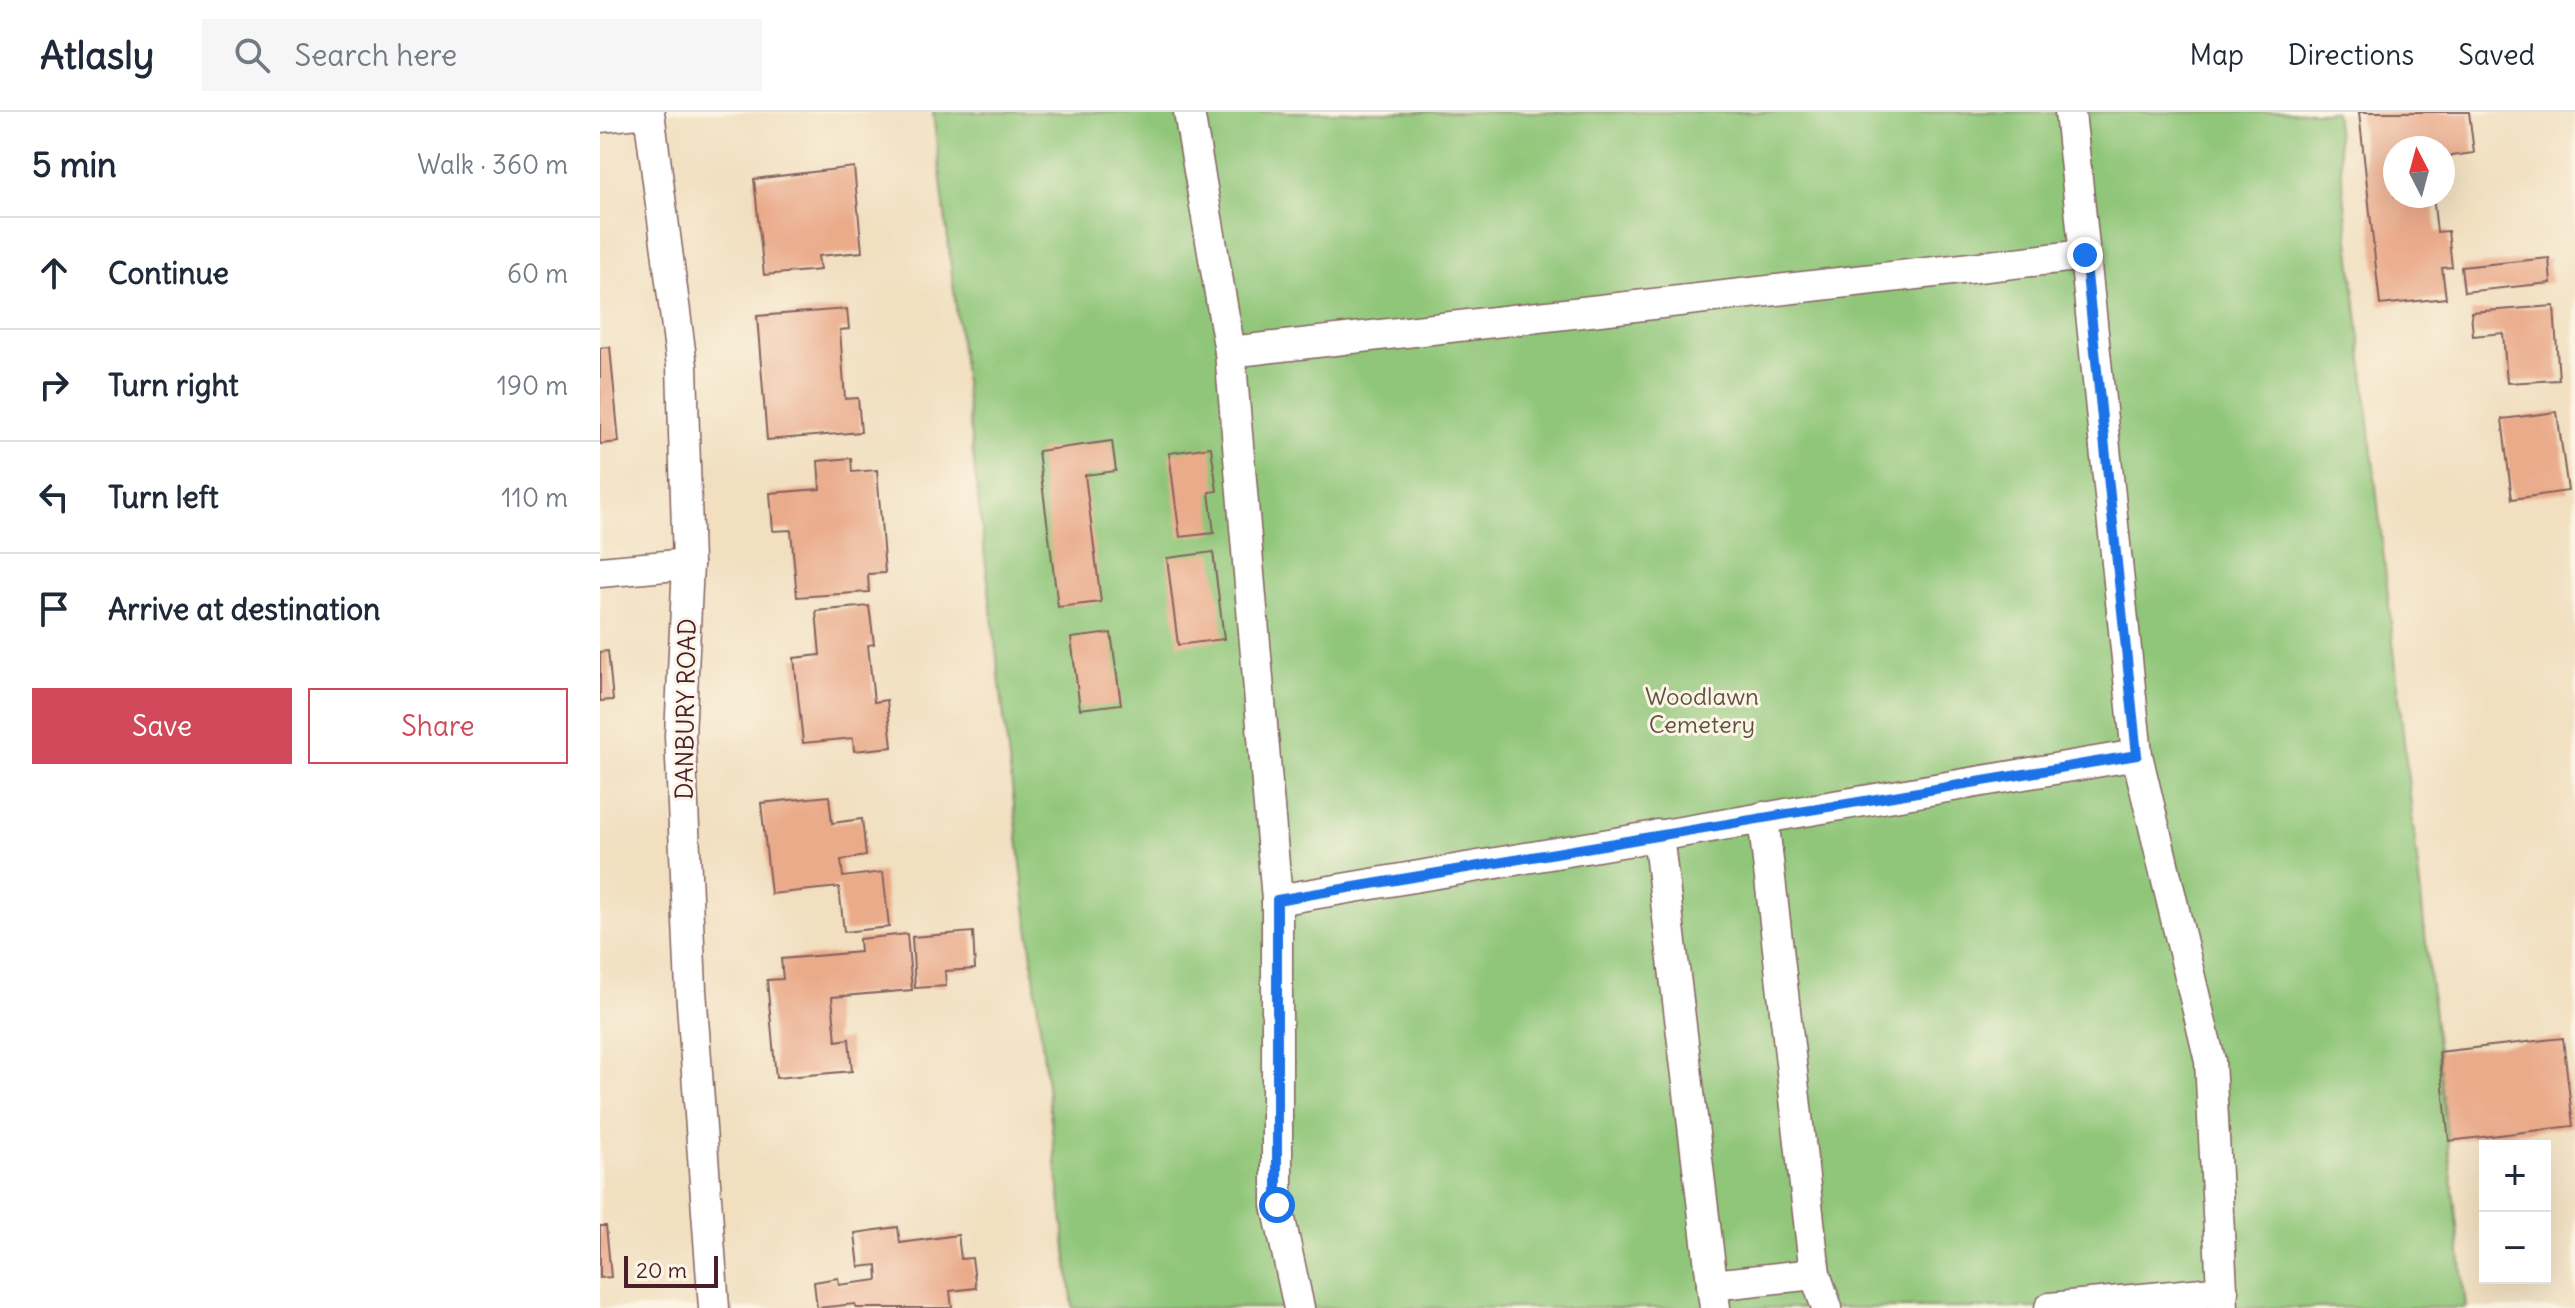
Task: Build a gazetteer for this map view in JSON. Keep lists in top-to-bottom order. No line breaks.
{"streets":{"street":["DANBURY ROAD"]},"parks":["Woodlawn Cemetery"],"scale_bar":"20 m","north":"top","page":{"header":"Atlasly","search":"Search here","nav":["Map","Directions","Saved"],"heading":["5 min","Walk · 360 m"],"list":[["Continue","60 m"],["Turn right","190 m"],["Turn left","110 m"],"Arrive at destination"],"buttons":["Save","Share"],"map_buttons":["+","−"],"scale":"20 m"}}
